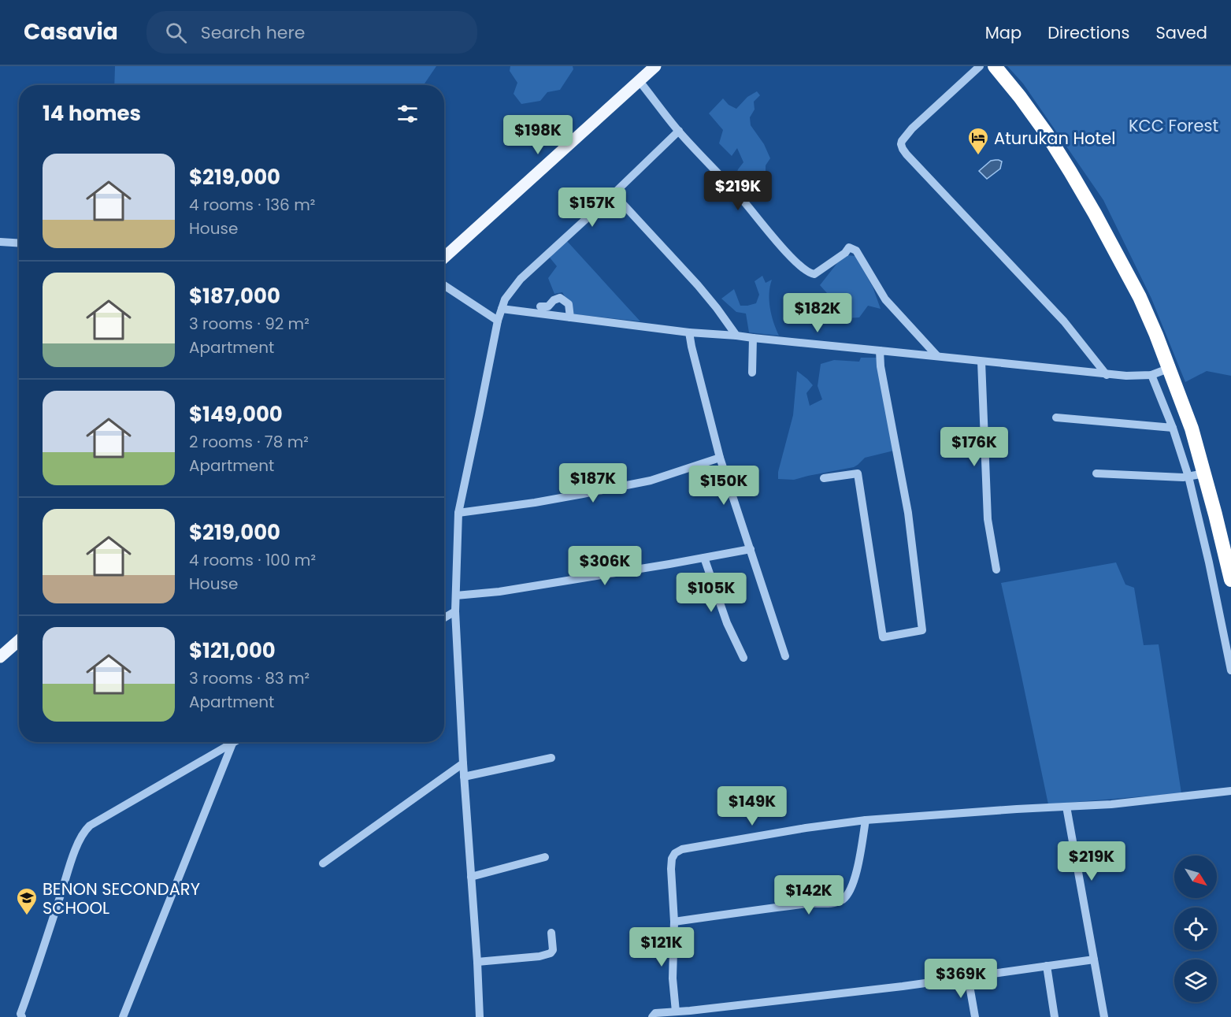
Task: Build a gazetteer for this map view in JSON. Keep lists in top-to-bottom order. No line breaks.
{"parks":["KCC Forest"],"places":{"hotel":["Aturukan Hotel"],"school or university":["BENON SECONDARY SCHOOL"]},"north":"bottom right","page":{"header":"Casavia","search":"Search here","nav":["Map","Directions","Saved"],"heading":"14 homes","price":["$198K","$219K","$157K","$182K","$176K","$187K","$150K","$306K","$105K","$149K","$219K","$142K","$121K","$369K"],"list":[{"name":"$219,000","note":"4 rooms · 136 m² · House"},{"name":"$187,000","note":"3 rooms · 92 m² · Apartment"},{"name":"$149,000","note":"2 rooms · 78 m² · Apartment"},{"name":"$219,000","note":"4 rooms · 100 m² · House"},{"name":"$121,000","note":"3 rooms · 83 m² · Apartment"}]}}
